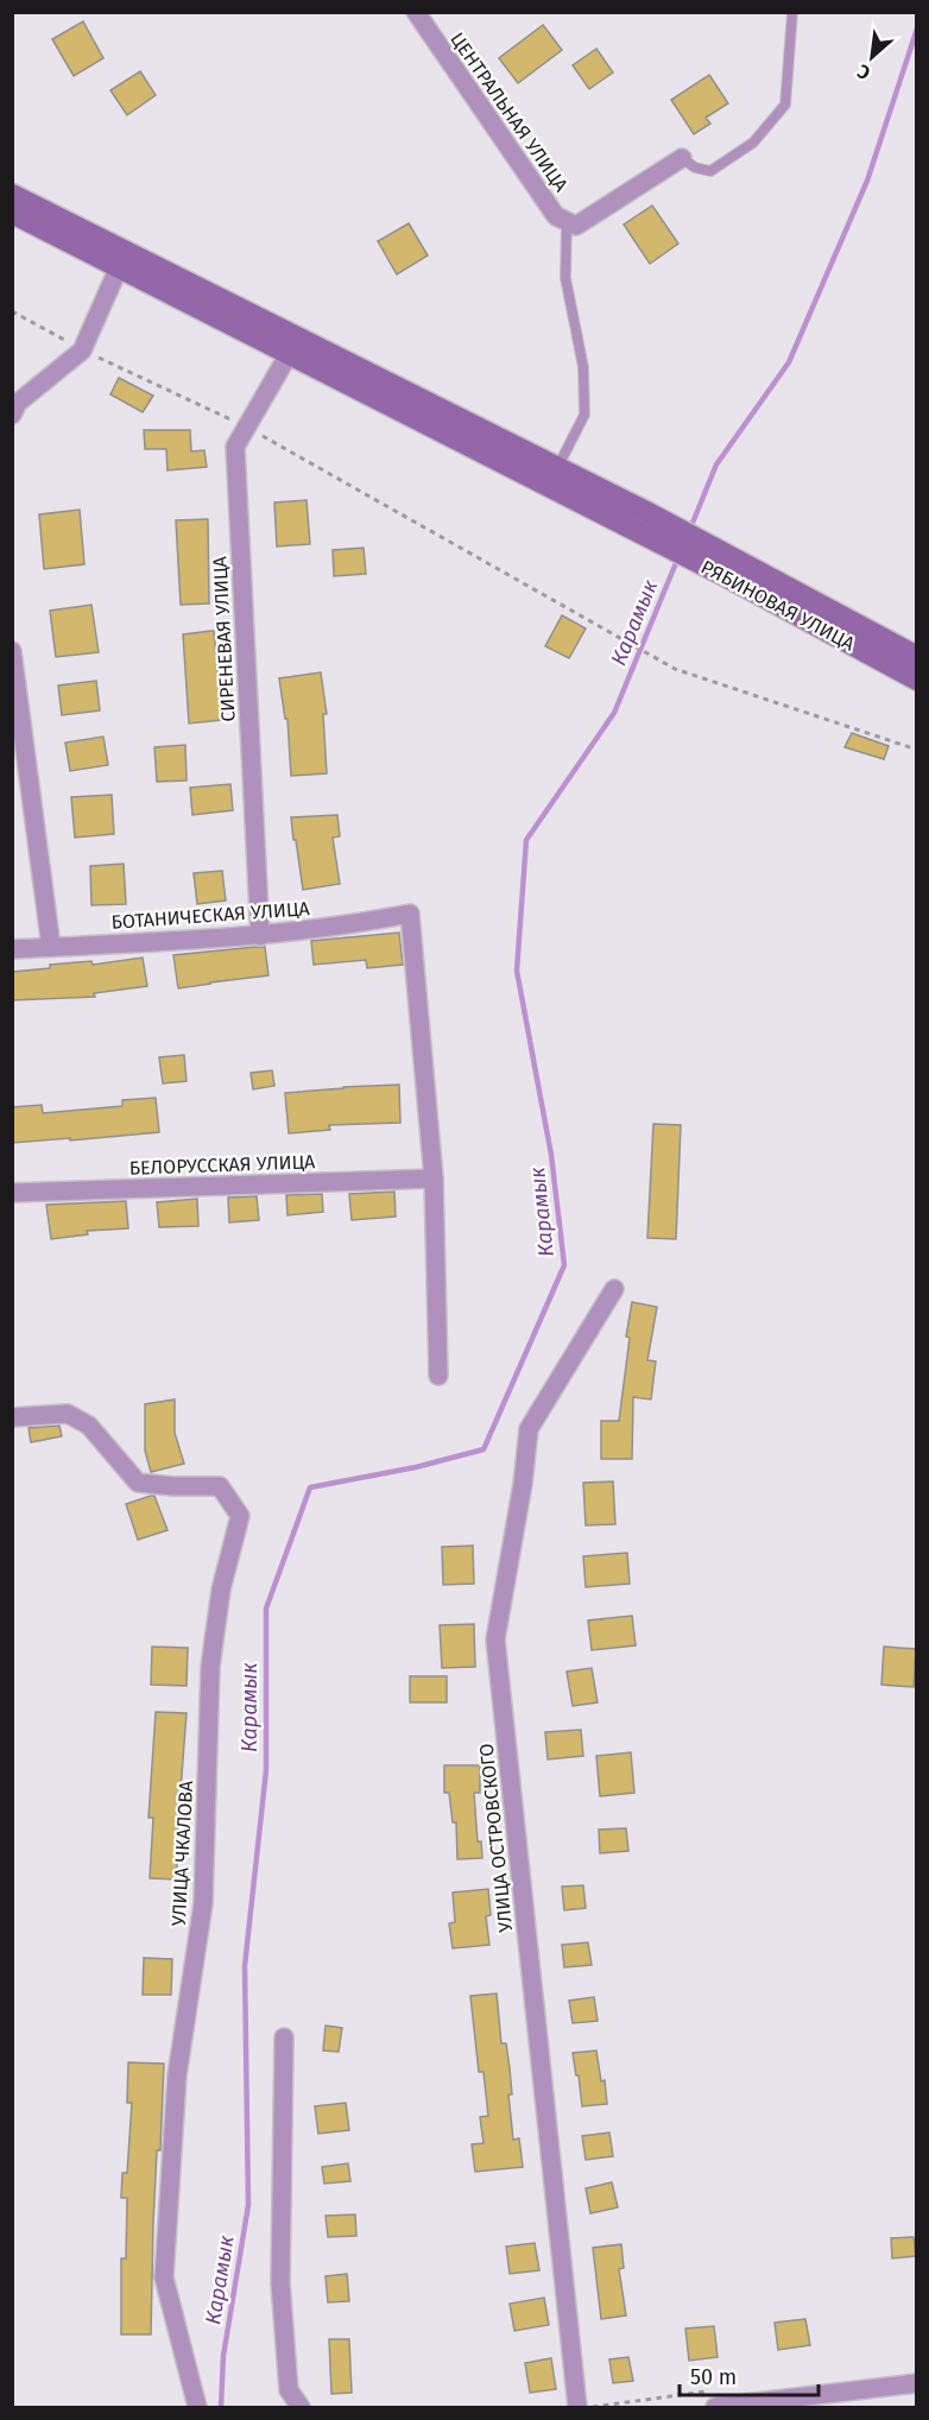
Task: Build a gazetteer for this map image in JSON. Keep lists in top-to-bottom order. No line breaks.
{"streets":{"main road":["РЯБИНОВАЯ УЛИЦА"],"street":["ЦЕНТРАЛЬНАЯ УЛИЦА","СИРЕНЕВАЯ УЛИЦА","БОТАНИЧЕСКАЯ УЛИЦА","БЕЛОРУССКАЯ УЛИЦА","УЛИЦА ОСТРОВСКОГО","УЛИЦА ЧКАЛОВА"]},"crossings":[["СИРЕНЕВАЯ УЛИЦА","БОТАНИЧЕСКАЯ УЛИЦА"],["БОТАНИЧЕСКАЯ УЛИЦА","БЕЛОРУССКАЯ УЛИЦА"]],"water":["Карамык"],"scale_bar":"50 m","north":"bottom left"}
